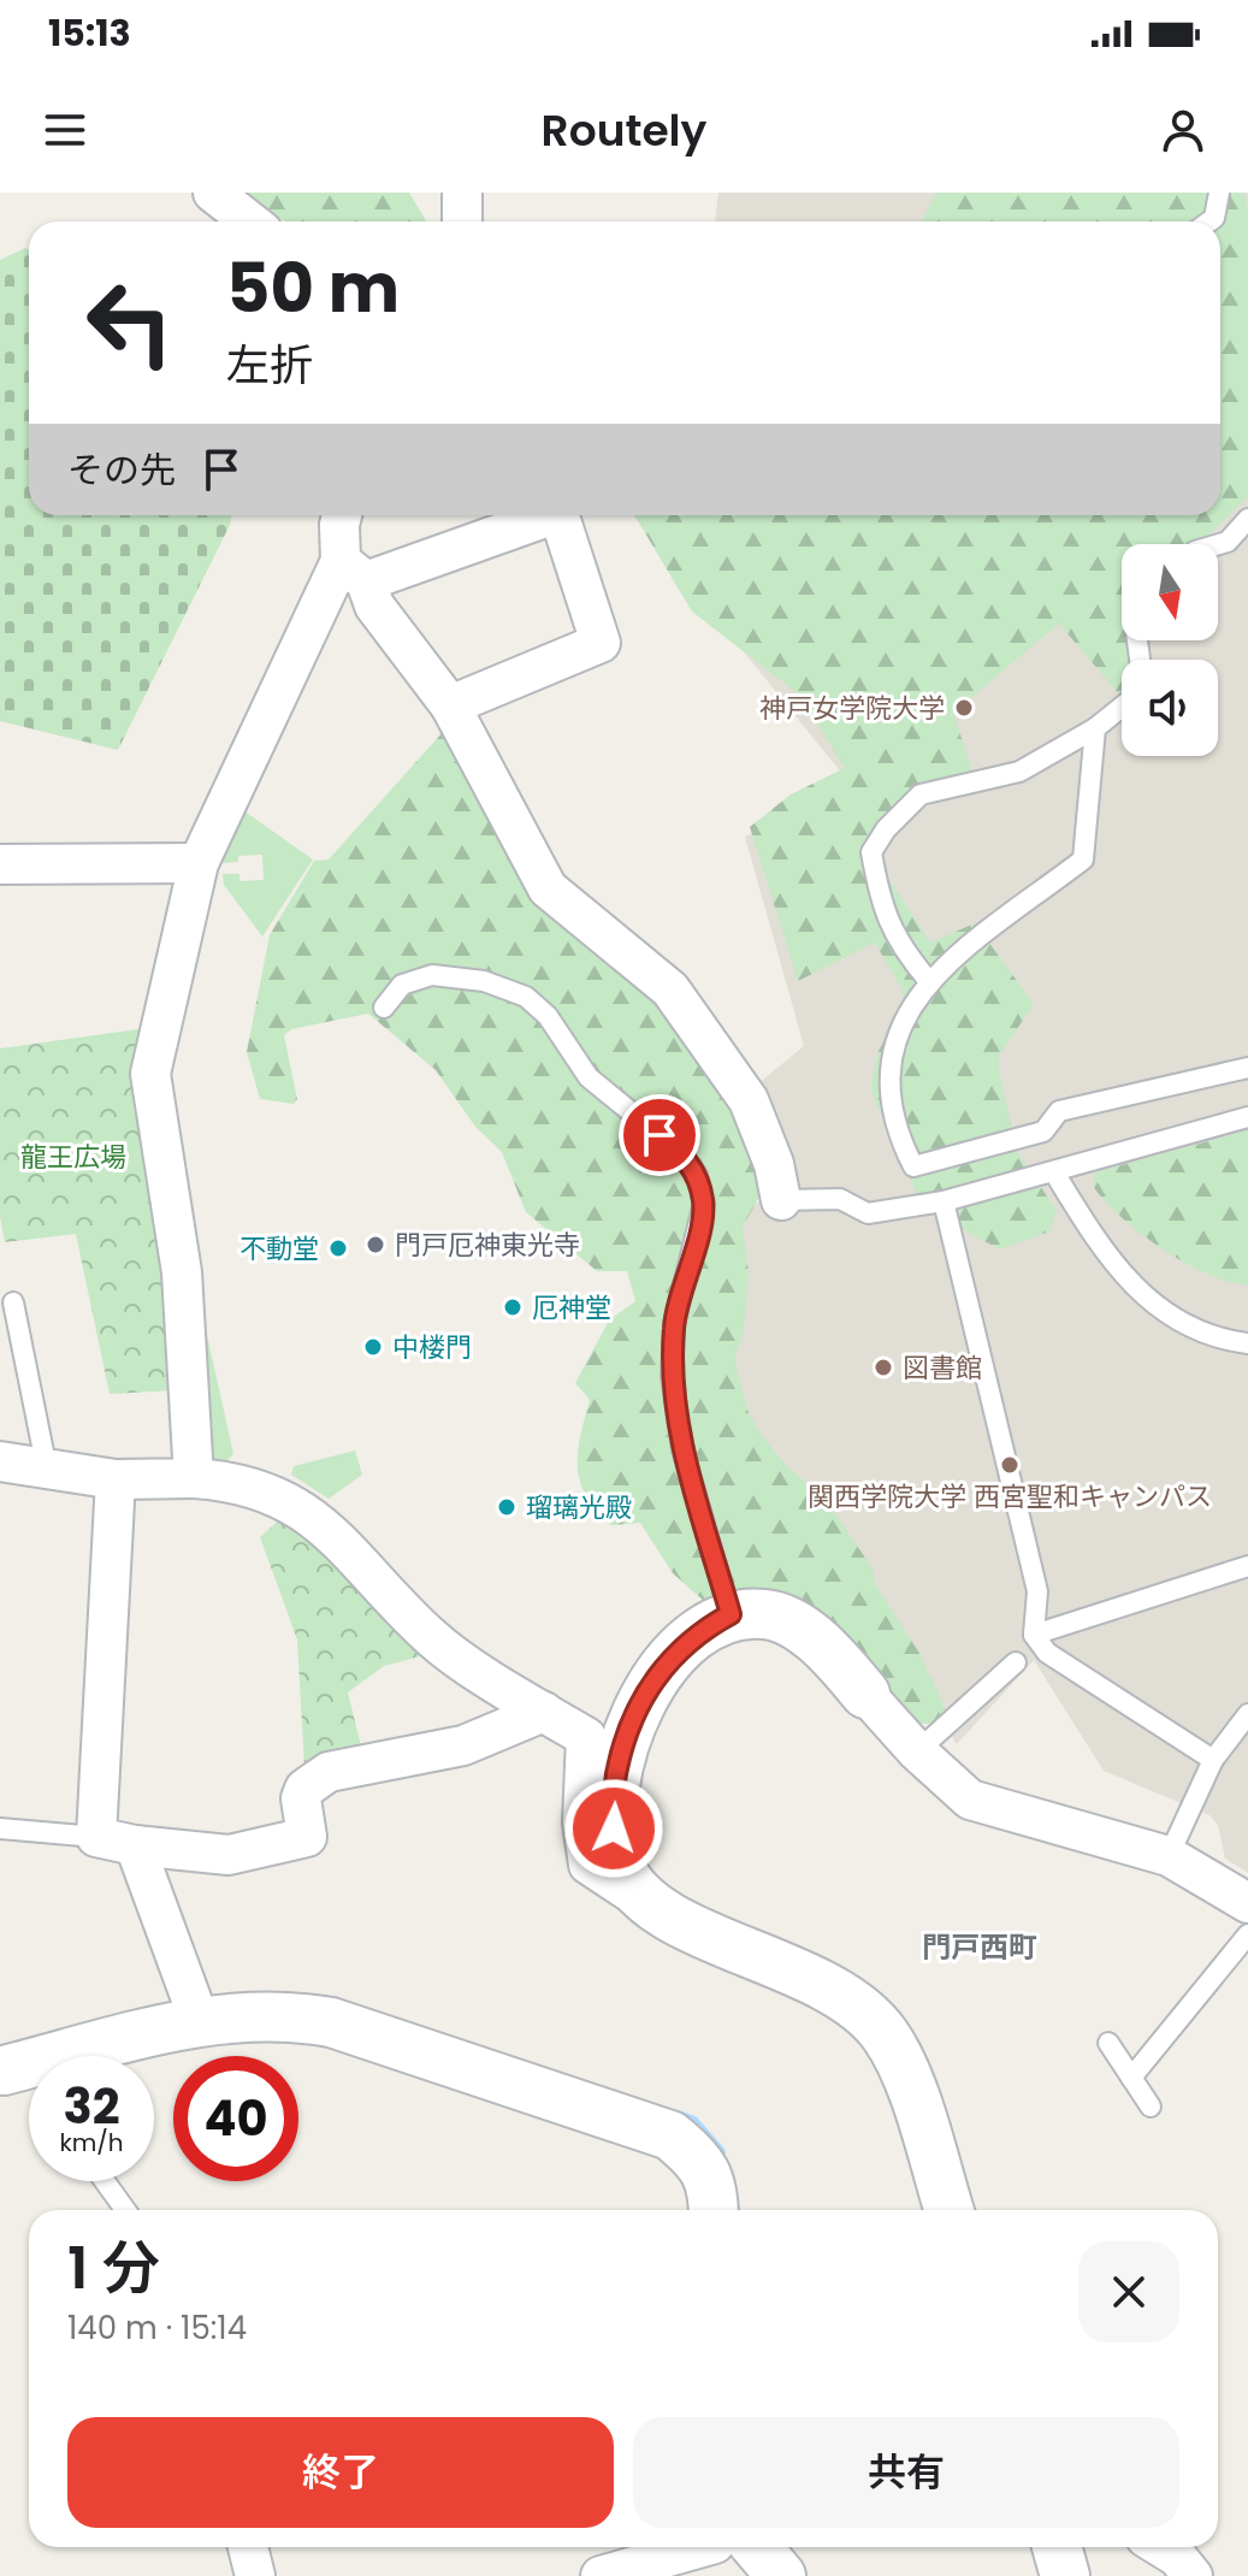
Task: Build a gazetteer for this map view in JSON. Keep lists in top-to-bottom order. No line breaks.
{"districts":["門戸西町"],"parks":["龍王広場"],"places":["神戸女学院大学","門戸厄神東光寺","不動堂","厄神堂","中楼門","図書館","関西学院大学 西宮聖和キャンパス","瑠璃光殿"],"north":"bottom","page":{"status":"15:13","header":"Routely","turn":["50 m","左折"],"then":"その先","speed":"32 km/h","limit":"40","heading":["1 分","140 m · 15:14"],"buttons":["終了","共有"]}}
